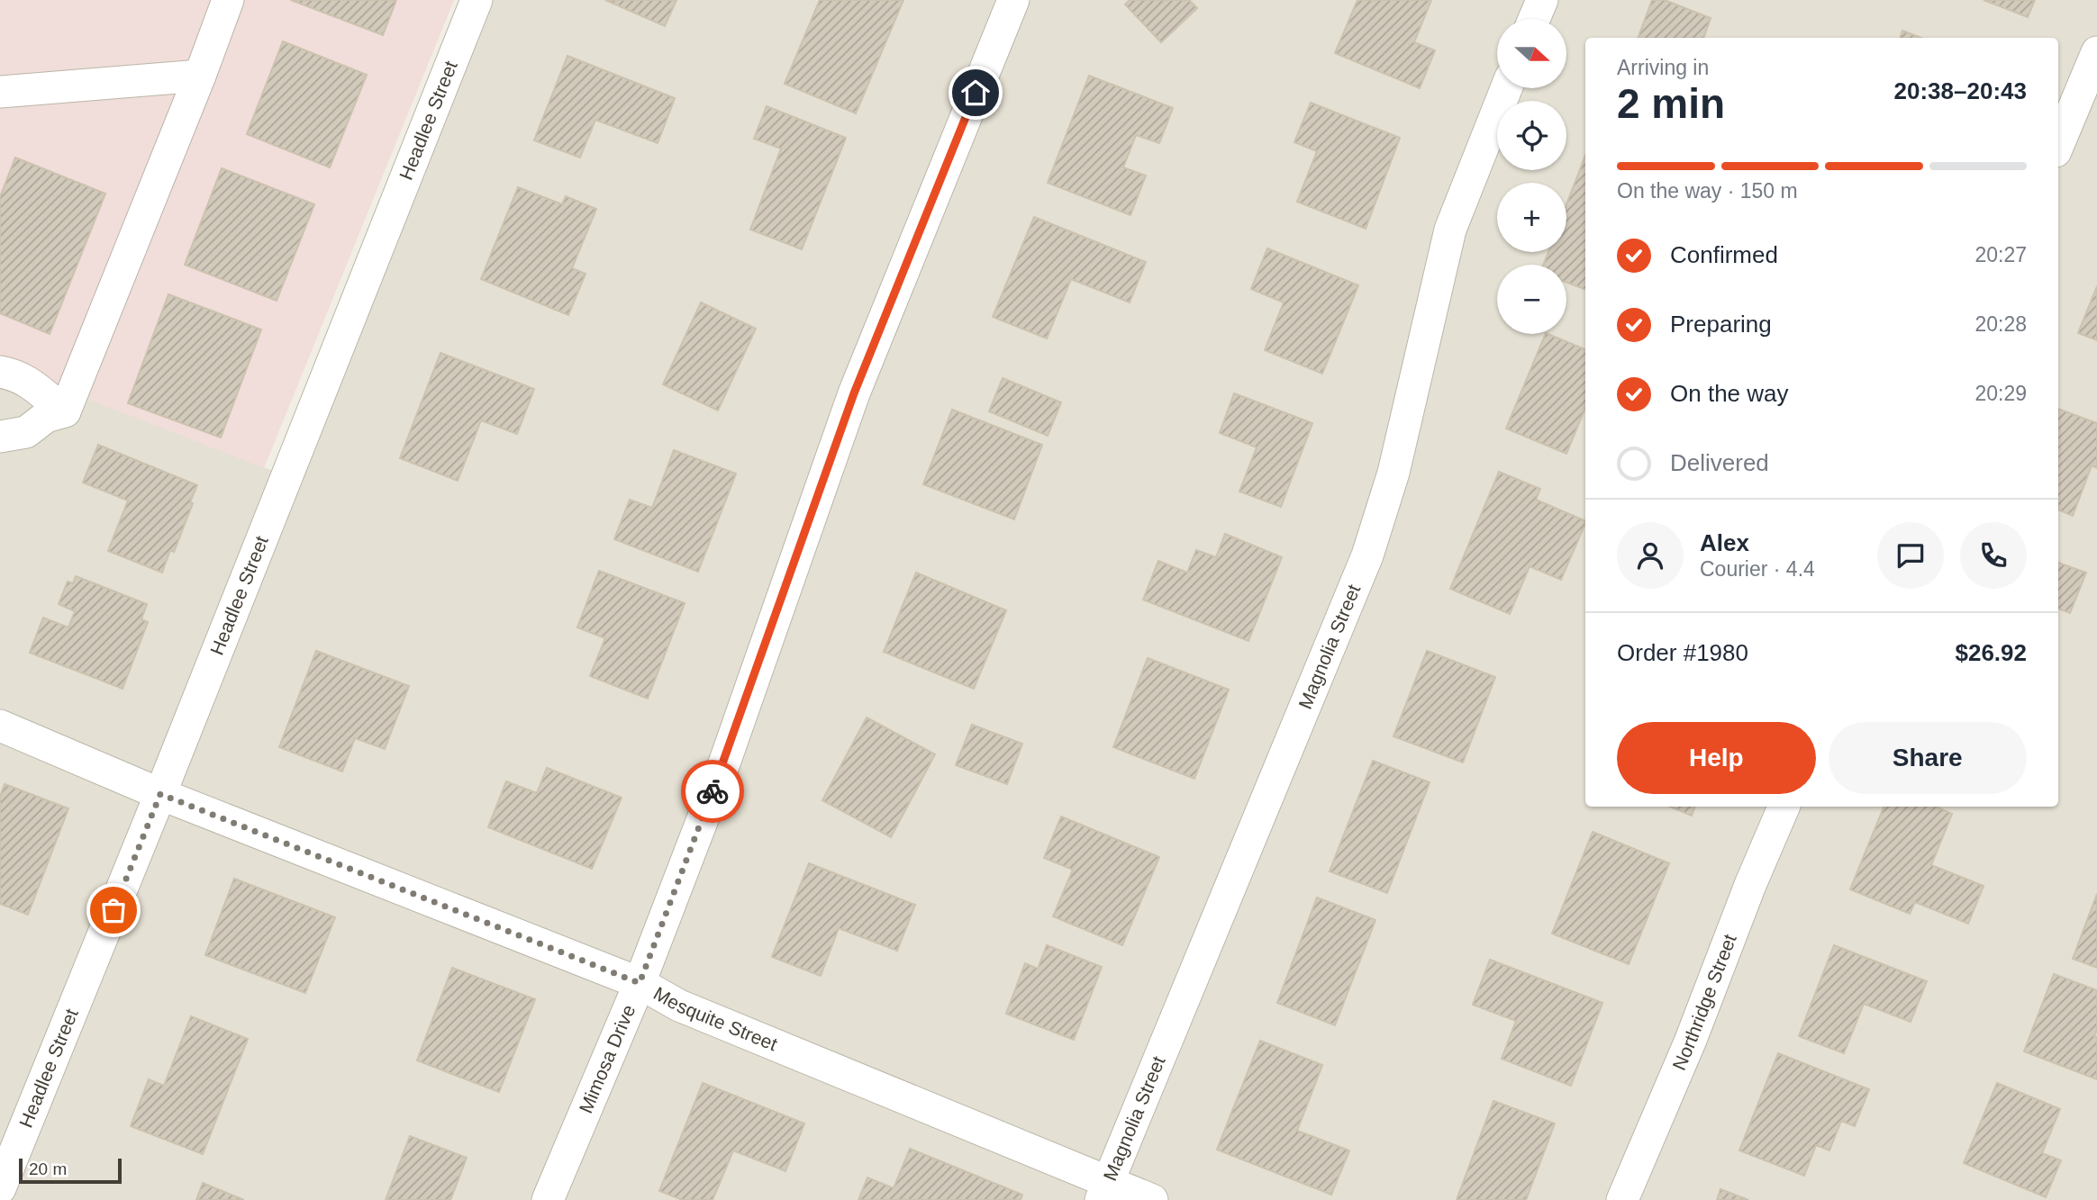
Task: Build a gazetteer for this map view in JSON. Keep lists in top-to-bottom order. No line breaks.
{"streets":{"street":["Headlee Street","Magnolia Street","Northridge Street","Mesquite Street","Mimosa Drive"]},"crossings":[["Headlee Street","Mesquite Street"],["Magnolia Street","Mesquite Street"],["Mesquite Street","Mimosa Drive"]],"scale_bar":"20 m","north":"right","page":{"map_buttons":["+","−"],"heading":["2 min","Arriving in","20:38–20:43"],"panel":["Alex","Courier · 4.4","Order #1980","$26.92"],"bar":"On the way · 150 m","list":[["Confirmed","20:27"],["Preparing","20:28"],["On the way","20:29"],"Delivered"],"buttons":["Help","Share"],"scale":"20 m"}}
